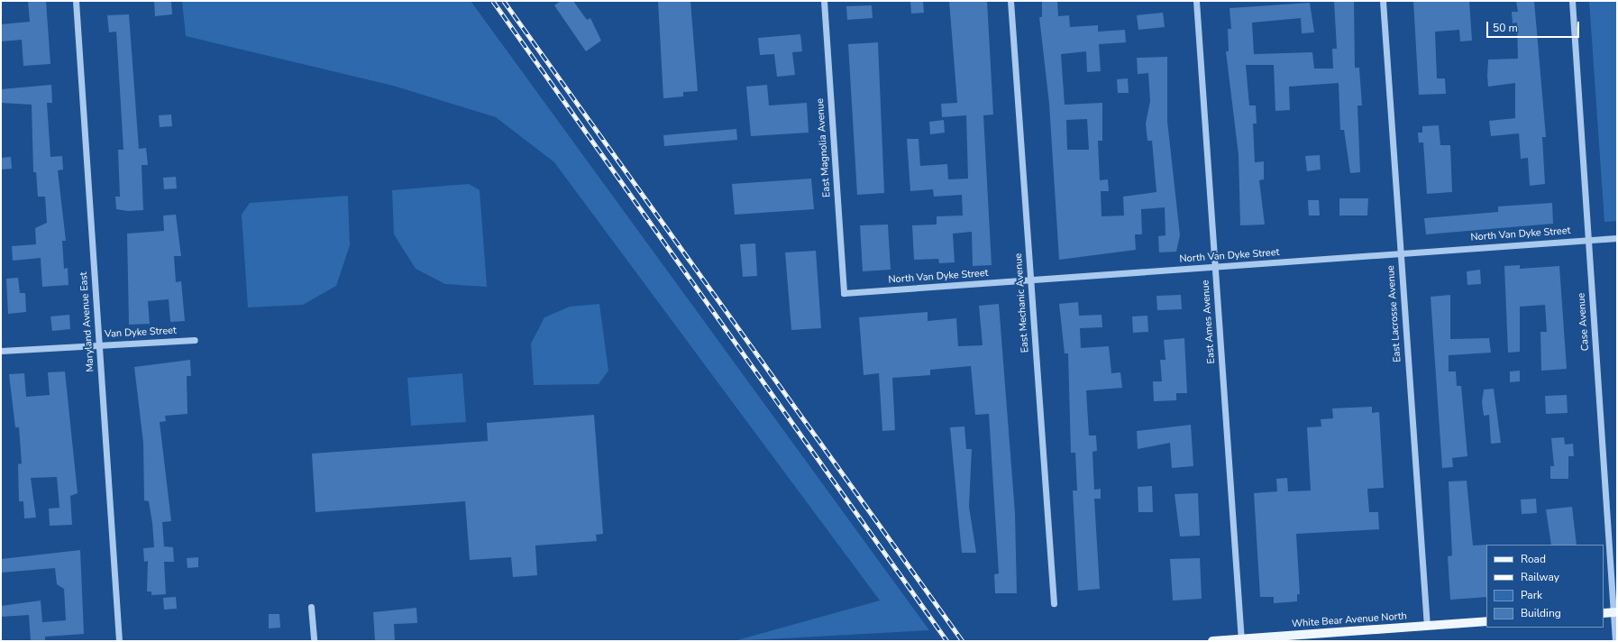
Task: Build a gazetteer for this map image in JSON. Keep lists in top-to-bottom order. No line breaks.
{"streets":{"main road":["White Bear Avenue North"],"street":["East Magnolia Avenue","North Van Dyke Street","East Mechanic Avenue","East Lacrosse Avenue","Maryland Avenue East","East Ames Avenue","Case Avenue","Van Dyke Street"]},"crossings":[["East Magnolia Avenue","North Van Dyke Street"],["North Van Dyke Street","East Mechanic Avenue"],["North Van Dyke Street","East Lacrosse Avenue"],["North Van Dyke Street","East Ames Avenue"],["North Van Dyke Street","Case Avenue"],["East Lacrosse Avenue","White Bear Avenue North"],["Maryland Avenue East","Van Dyke Street"],["East Ames Avenue","White Bear Avenue North"]],"legend":["Road","Railway","Park","Building"],"scale_bar":"50 m"}
